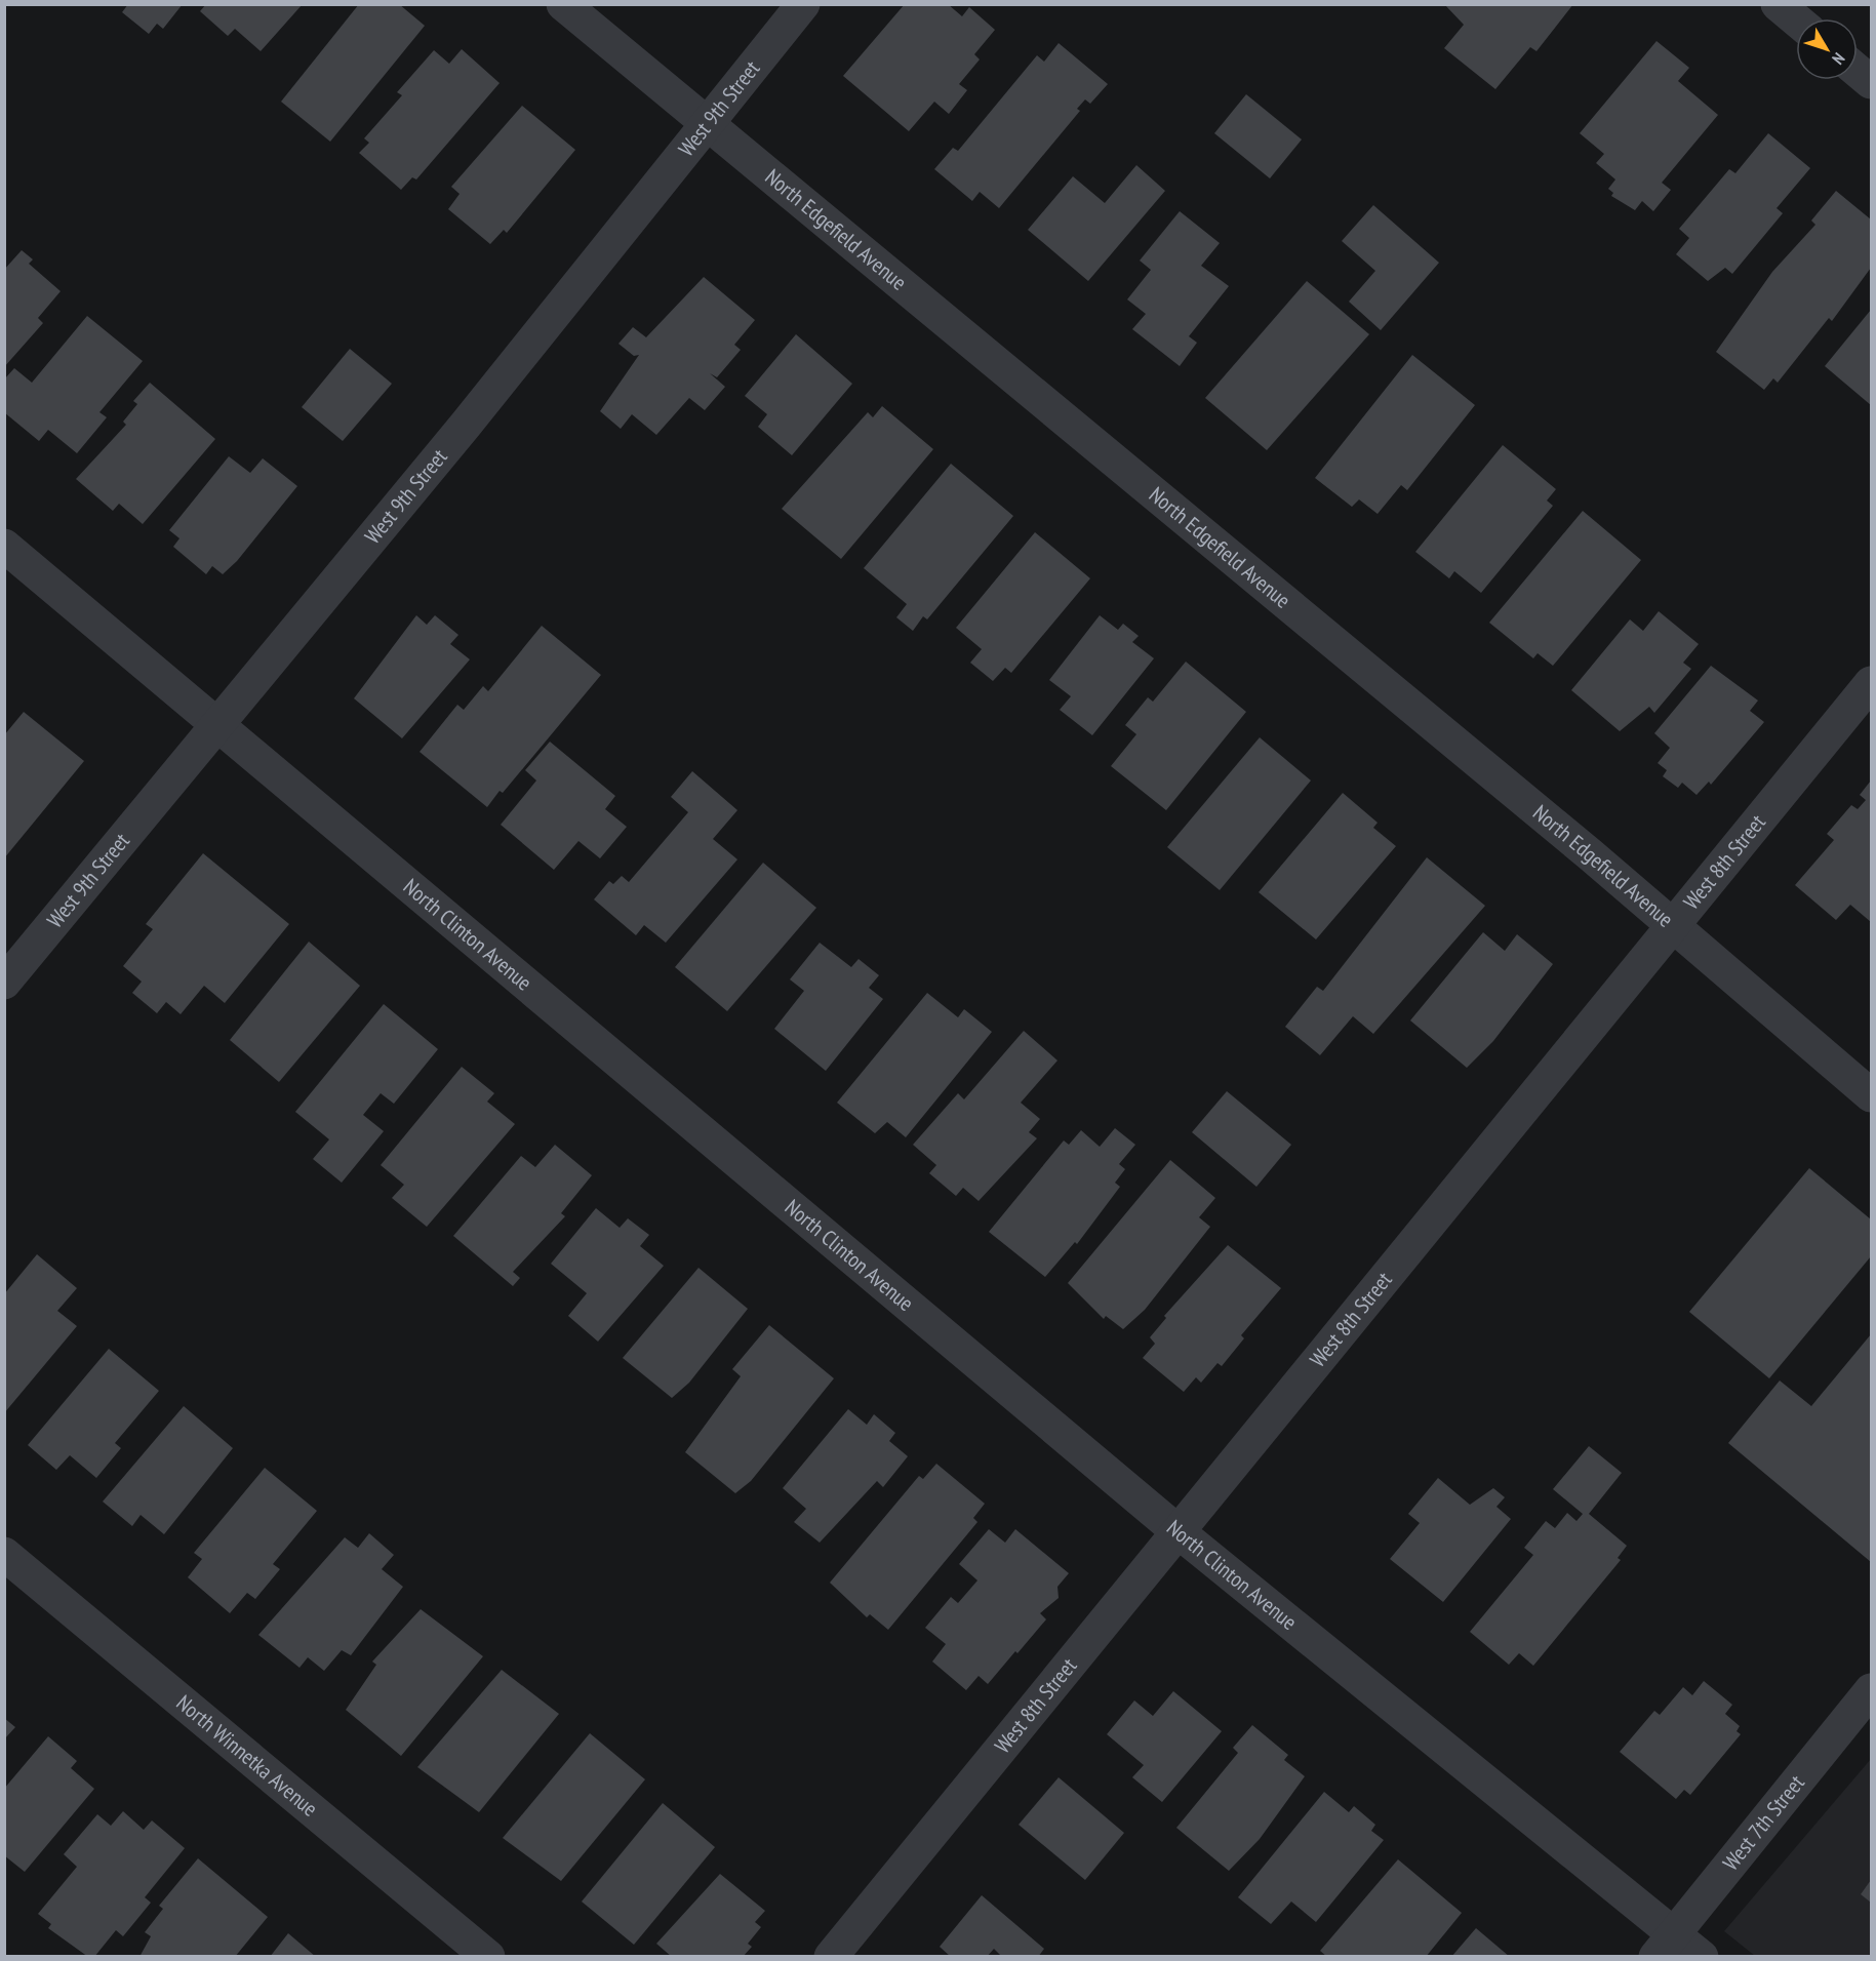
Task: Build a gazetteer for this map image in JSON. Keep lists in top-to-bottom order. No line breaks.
{"streets":{"street":["West 9th Street","North Edgefield Avenue","West 8th Street","North Clinton Avenue","North Winnetka Avenue","West 7th Street"]},"crossings":[["West 9th Street","North Edgefield Avenue"],["West 9th Street","North Clinton Avenue"],["North Edgefield Avenue","West 8th Street"],["West 8th Street","North Clinton Avenue"],["North Clinton Avenue","West 7th Street"]],"north":"bottom right"}
